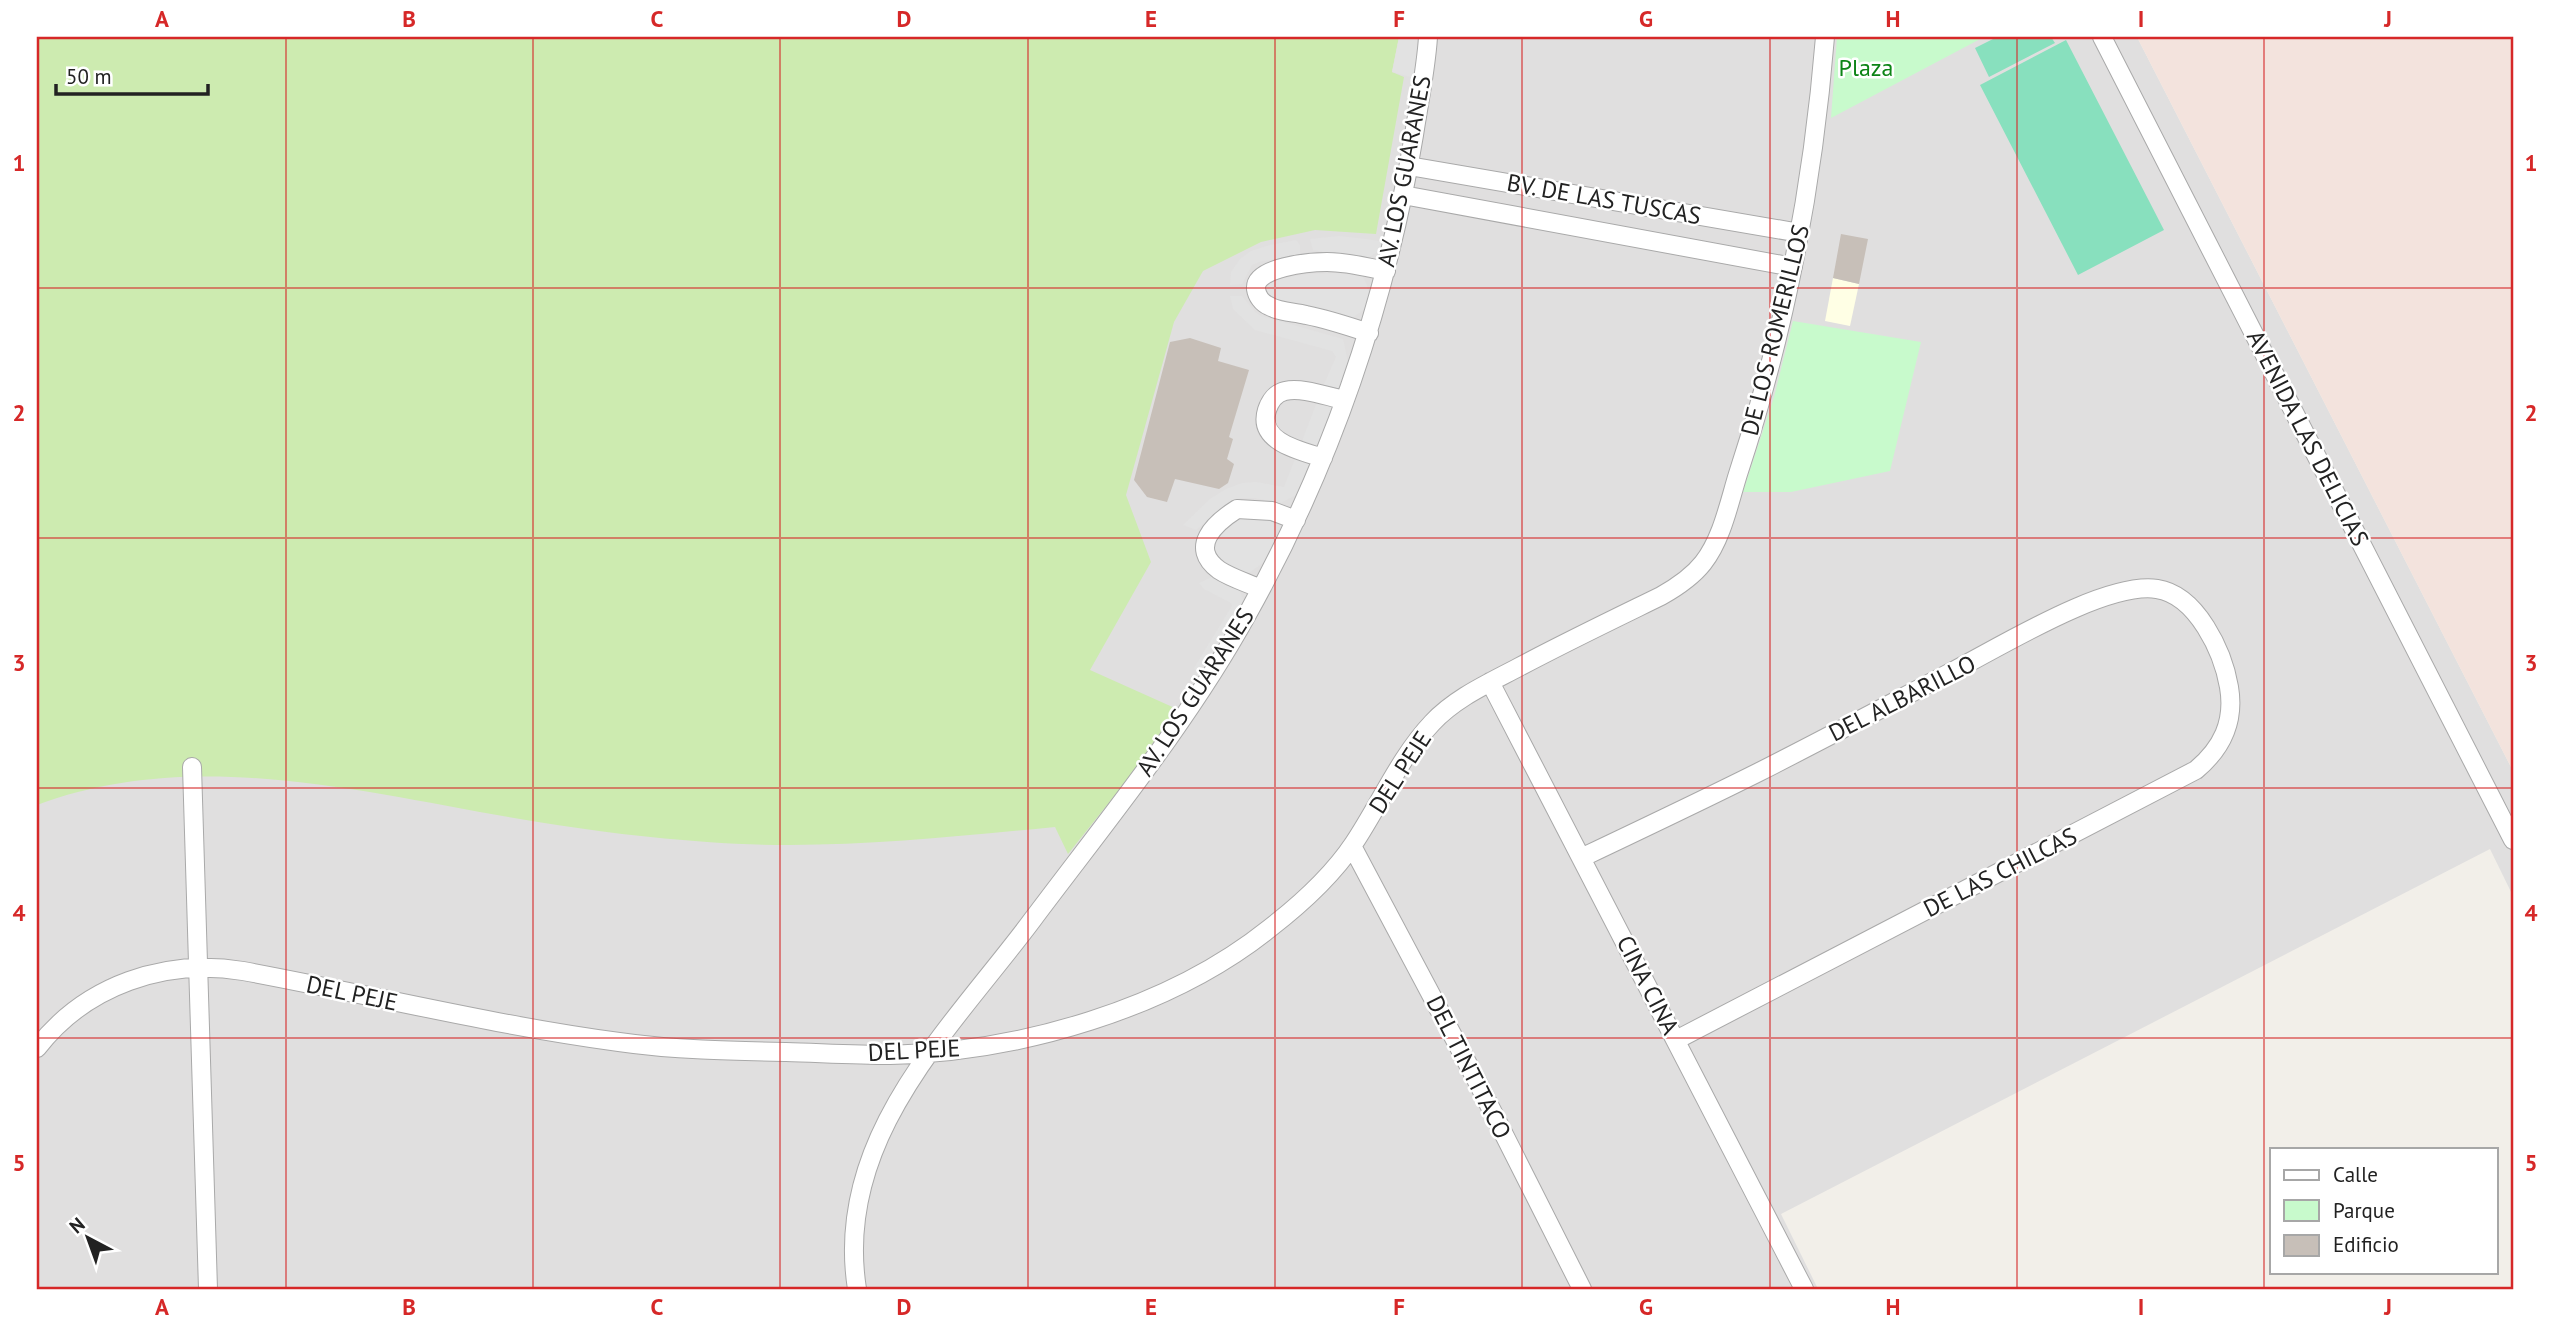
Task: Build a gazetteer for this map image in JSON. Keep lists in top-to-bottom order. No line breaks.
{"streets":{"street":["AV. LOS GUARANES","BV. DE LAS TUSCAS","DE LOS ROMERILLOS","AVENIDA LAS DELICIAS","DEL ALBARILLO","DEL PEJE","DE LAS CHILCAS","CINA CINA","DEL TINTITACO"]},"crossings":[["AV. LOS GUARANES","BV. DE LAS TUSCAS"],["AV. LOS GUARANES","DEL PEJE"],["BV. DE LAS TUSCAS","DE LOS ROMERILLOS"],["DE LOS ROMERILLOS","DEL PEJE"],["DEL ALBARILLO","DE LAS CHILCAS"],["DEL ALBARILLO","CINA CINA"],["DEL PEJE","CINA CINA"],["DEL PEJE","DEL TINTITACO"],["DE LAS CHILCAS","CINA CINA"]],"parks":["Plaza"],"legend":["Calle","Parque","Edificio"],"scale_bar":"50 m","north":"top left","grid":{"columns":["A","B","C","D","E","F","G","H","I","J"],"rows":["1","2","3","4","5"]}}
